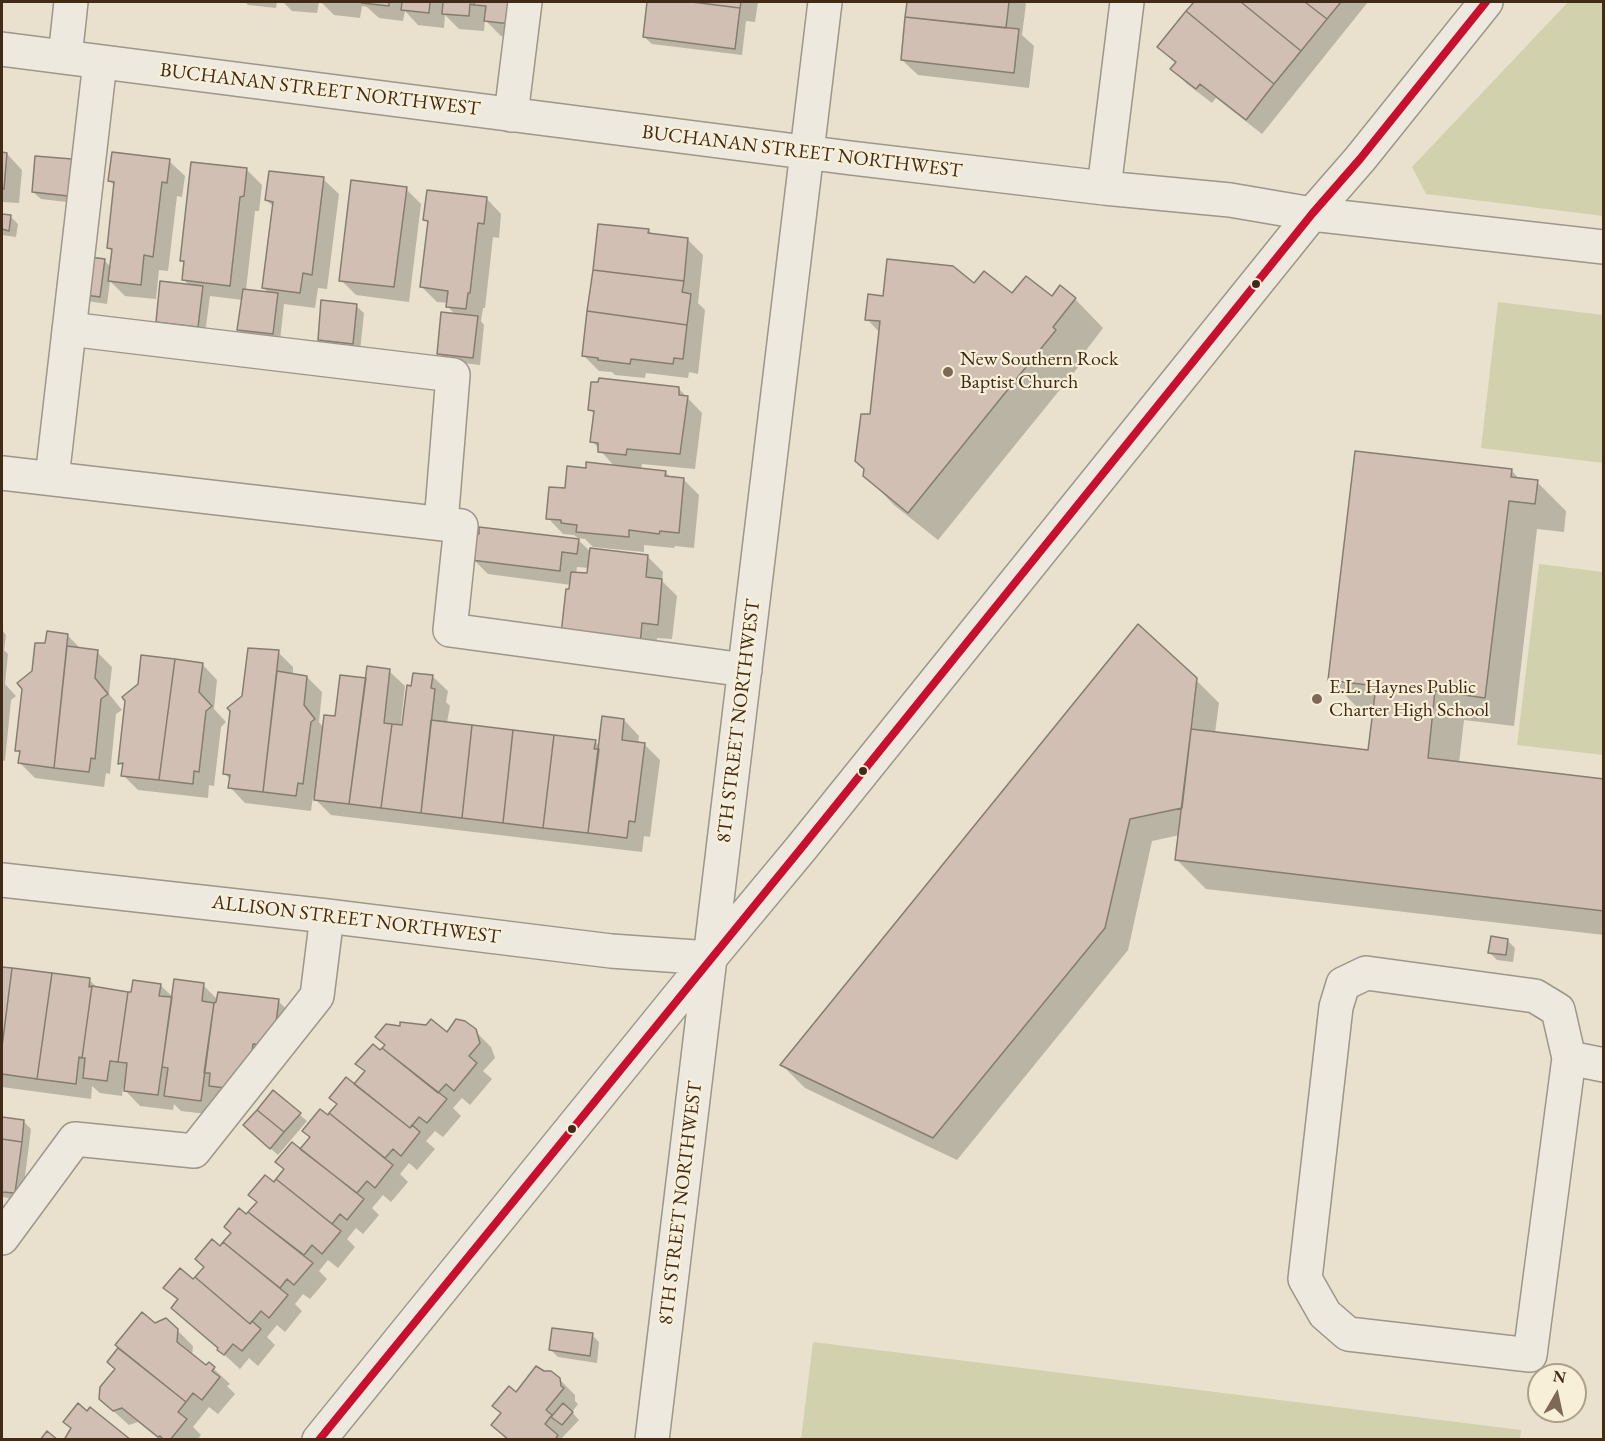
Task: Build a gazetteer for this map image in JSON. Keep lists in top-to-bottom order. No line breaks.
{"streets":{"street":["BUCHANAN STREET NORTHWEST","8TH STREET NORTHWEST","ALLISON STREET NORTHWEST"]},"crossings":[["BUCHANAN STREET NORTHWEST","8TH STREET NORTHWEST"],["8TH STREET NORTHWEST","ALLISON STREET NORTHWEST"]],"places":["New Southern Rock Baptist Church","E.L. Haynes Public Charter High School"],"north":"top"}
